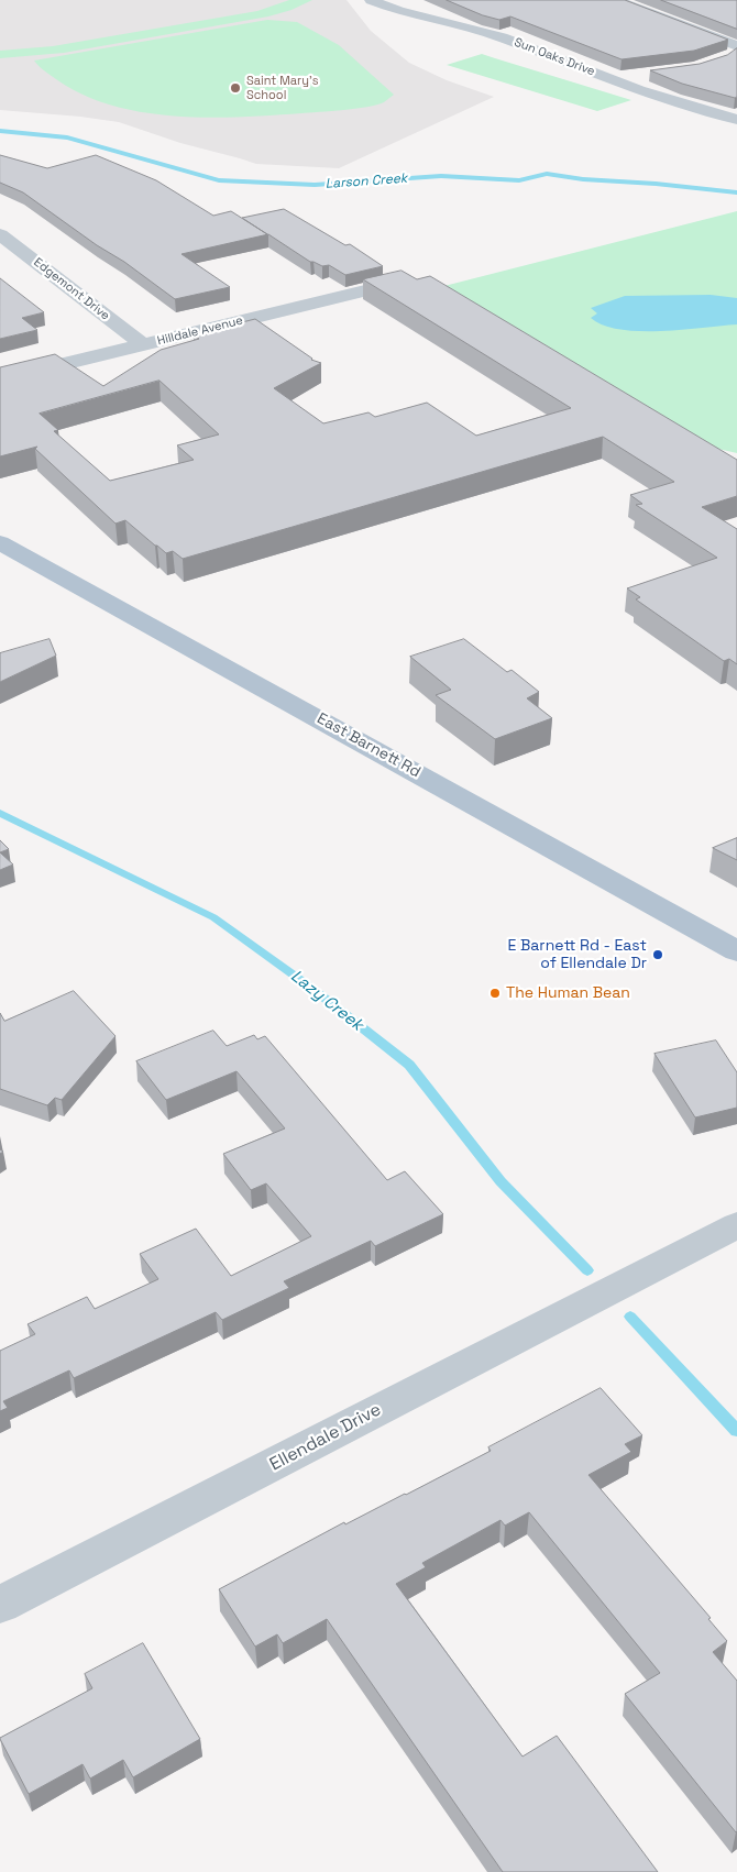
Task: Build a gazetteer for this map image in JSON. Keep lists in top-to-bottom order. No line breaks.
{"streets":{"main road":["East Barnett Rd"],"street":["Sun Oaks Drive","Edgemont Drive","Hilldale Avenue","Ellendale Drive"]},"crossings":[["Edgemont Drive","Hilldale Avenue"]],"water":["Larson Creek","Lazy Creek"],"places":["Saint Mary's School","E Barnett Rd - East of Ellendale Dr","The Human Bean"]}
